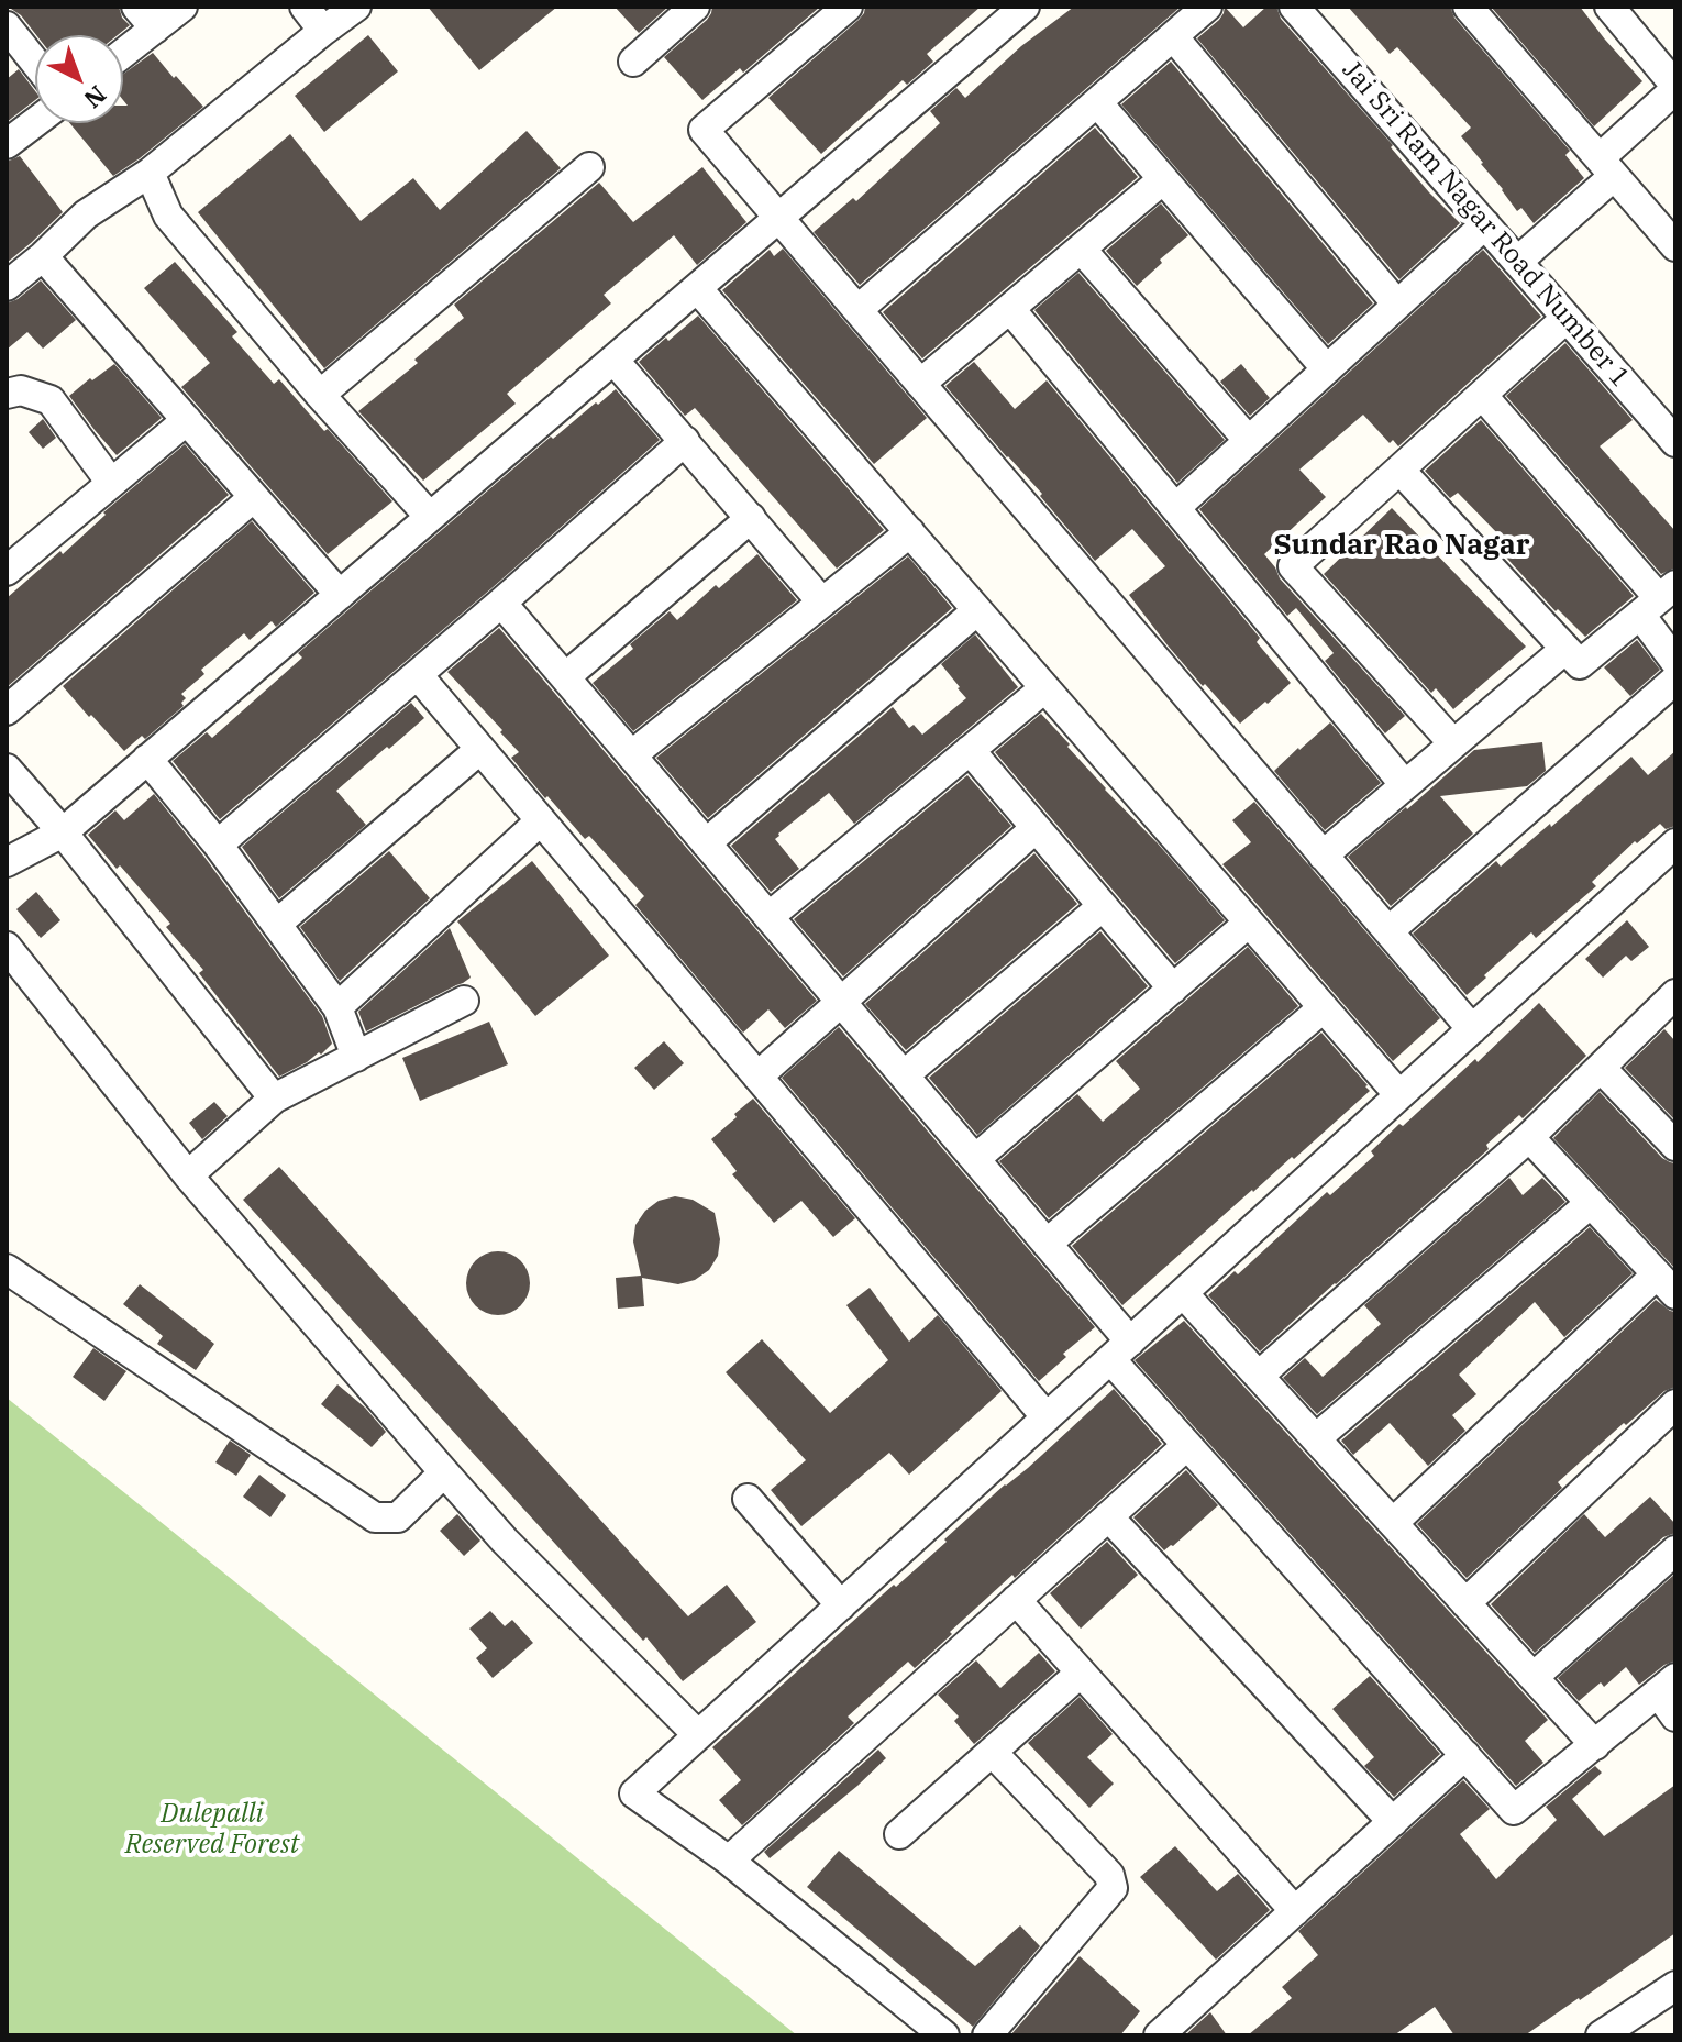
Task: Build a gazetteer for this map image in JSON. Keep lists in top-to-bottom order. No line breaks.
{"streets":{"street":["Jai Sri Ram Nagar Road Number 1"]},"districts":["Sundar Rao Nagar"],"parks":["Dulepalli Reserved Forest"],"north":"bottom right"}
